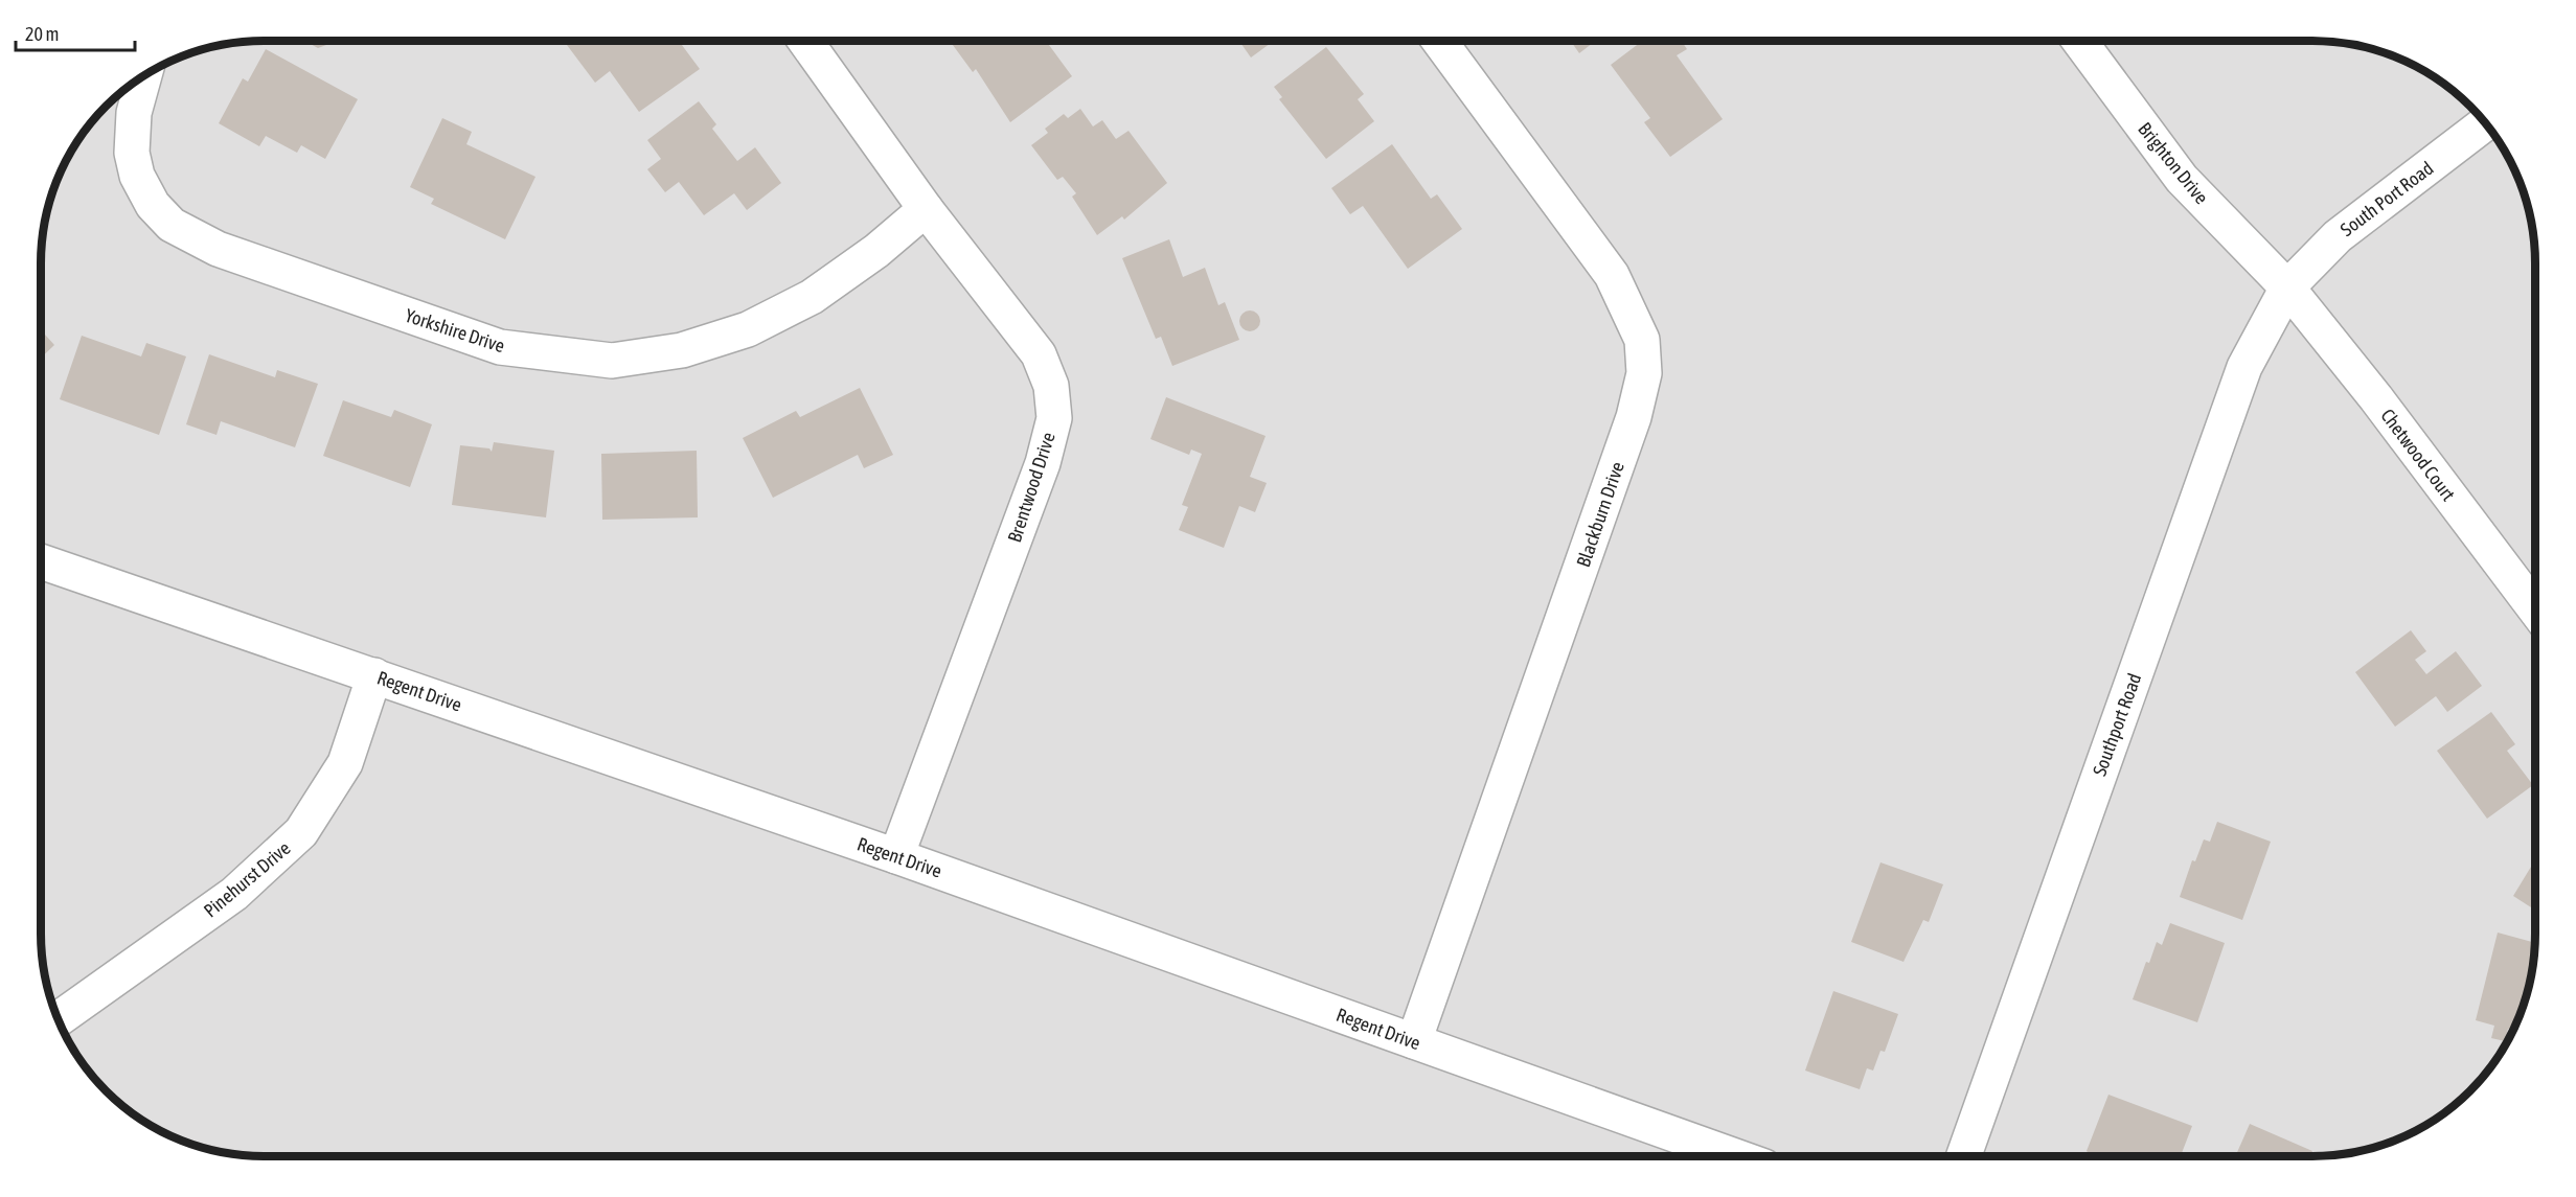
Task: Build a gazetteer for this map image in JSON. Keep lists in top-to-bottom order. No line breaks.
{"streets":{"street":["Brighton Drive","South Port Road","Yorkshire Drive","Chetwood Court","Brentwood Drive","Blackburn Drive","Regent Drive","Southport Road","Pinehurst Drive"]},"crossings":[["Brighton Drive","South Port Road"],["Brighton Drive","Chetwood Court"],["Brighton Drive","Southport Road"],["South Port Road","Chetwood Court"],["South Port Road","Southport Road"],["Yorkshire Drive","Brentwood Drive"],["Chetwood Court","Southport Road"],["Brentwood Drive","Regent Drive"],["Blackburn Drive","Regent Drive"],["Regent Drive","Pinehurst Drive"]],"scale_bar":"20 m"}
